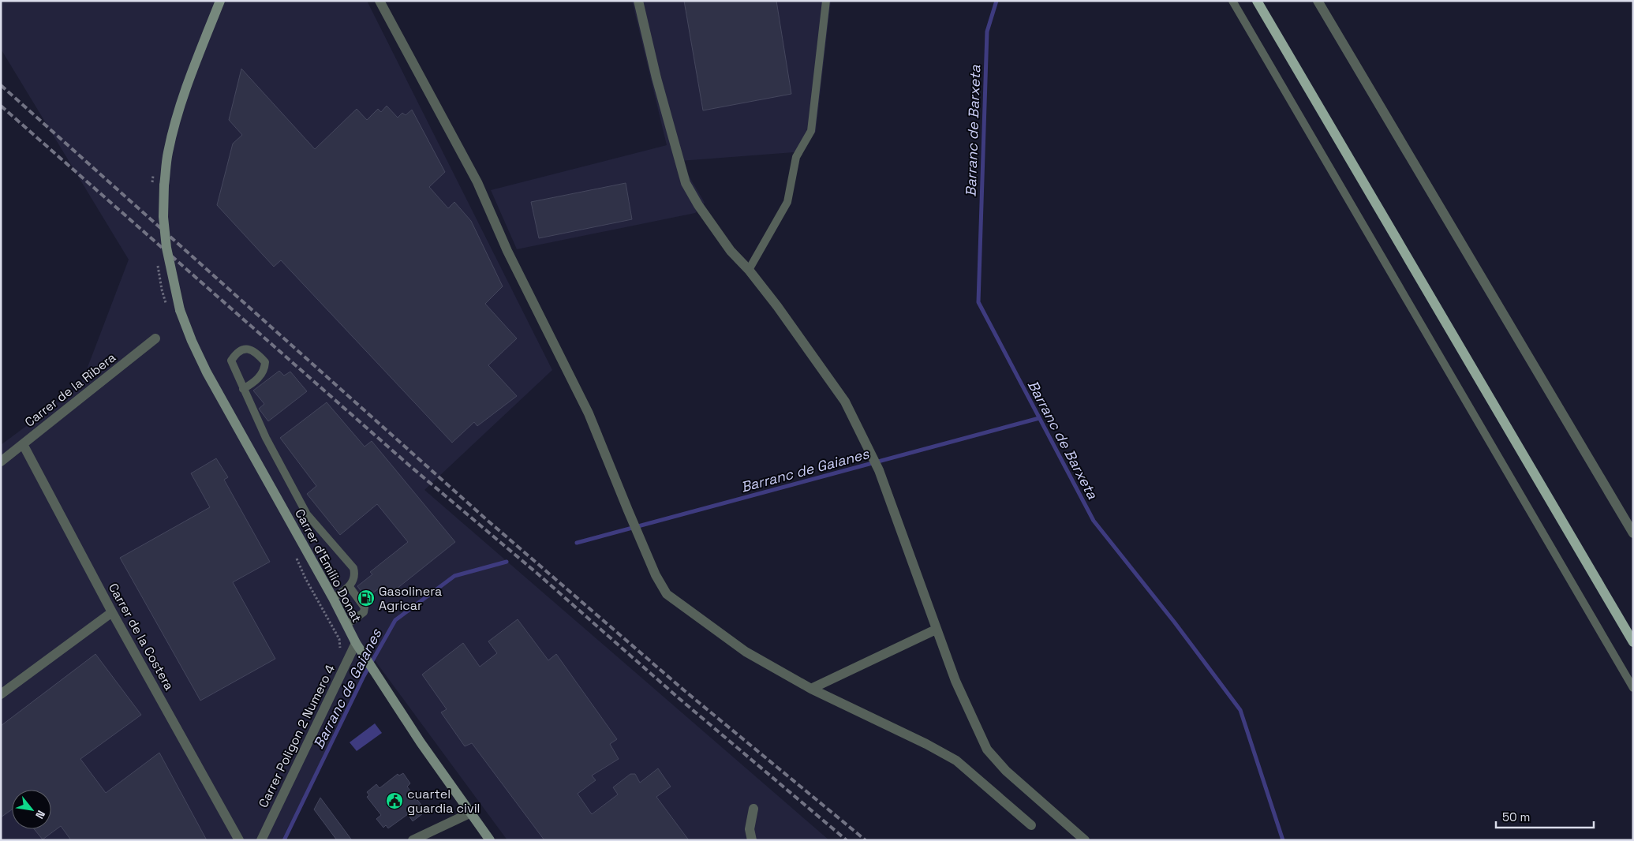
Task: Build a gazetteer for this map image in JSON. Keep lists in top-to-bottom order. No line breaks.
{"streets":{"street":["Carrer de la Ribera","Carrer d'Emilio Donat","Carrer de la Costera","Carrer Poligon 2 Numero 4"]},"crossings":[["Carrer de la Ribera","Carrer de la Costera"],["Carrer d'Emilio Donat","Carrer Poligon 2 Numero 4"]],"water":["Barranc de Barxeta","Barranc de Gaianes"],"places":{"fuel station":["Gasolinera Agricar"],"public building":["cuartel guardia civil"]},"scale_bar":"50 m","north":"bottom right"}
